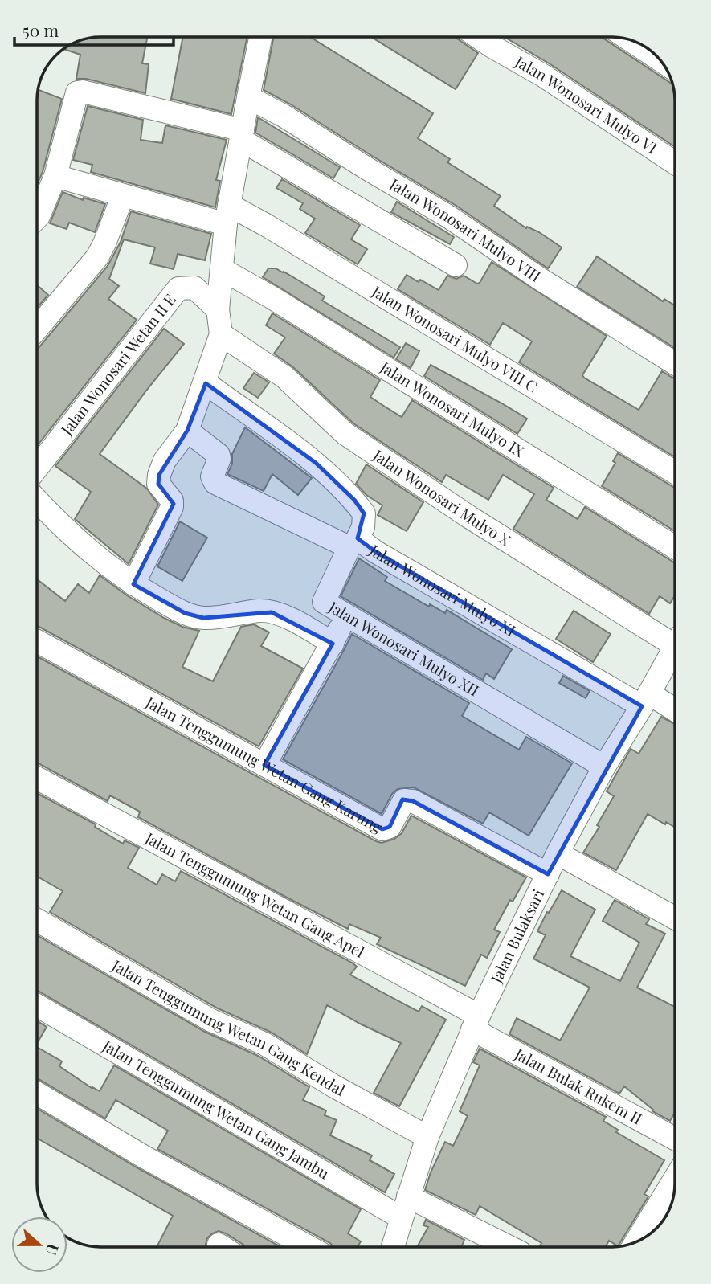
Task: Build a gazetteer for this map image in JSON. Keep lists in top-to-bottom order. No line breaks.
{"streets":{"street":["Jalan Wonosari Mulyo VI","Jalan Wonosari Mulyo VIII","Jalan Wonosari Mulyo VIII C","Jalan Wonosari Wetan II E","Jalan Wonosari Mulyo IX","Jalan Wonosari Mulyo X","Jalan Wonosari Mulyo XI","Jalan Wonosari Mulyo XII","Jalan Tenggumung Wetan Gang Karung","Jalan Tenggumung Wetan Gang Apel","Jalan Bulaksari","Jalan Tenggumung Wetan Gang Kendal","Jalan Bulak Rukem II","Jalan Tenggumung Wetan Gang Jambu"]},"crossings":[["Jalan Wonosari Mulyo XI","Jalan Wonosari Mulyo XII"],["Jalan Wonosari Mulyo XI","Jalan Bulaksari"],["Jalan Wonosari Mulyo XII","Jalan Bulaksari"],["Jalan Tenggumung Wetan Gang Karung","Jalan Bulaksari"],["Jalan Tenggumung Wetan Gang Apel","Jalan Bulaksari"],["Jalan Tenggumung Wetan Gang Apel","Jalan Bulak Rukem II"],["Jalan Bulaksari","Jalan Tenggumung Wetan Gang Kendal"],["Jalan Bulaksari","Jalan Bulak Rukem II"],["Jalan Bulaksari","Jalan Tenggumung Wetan Gang Jambu"]],"scale_bar":"50 m","north":"right"}
